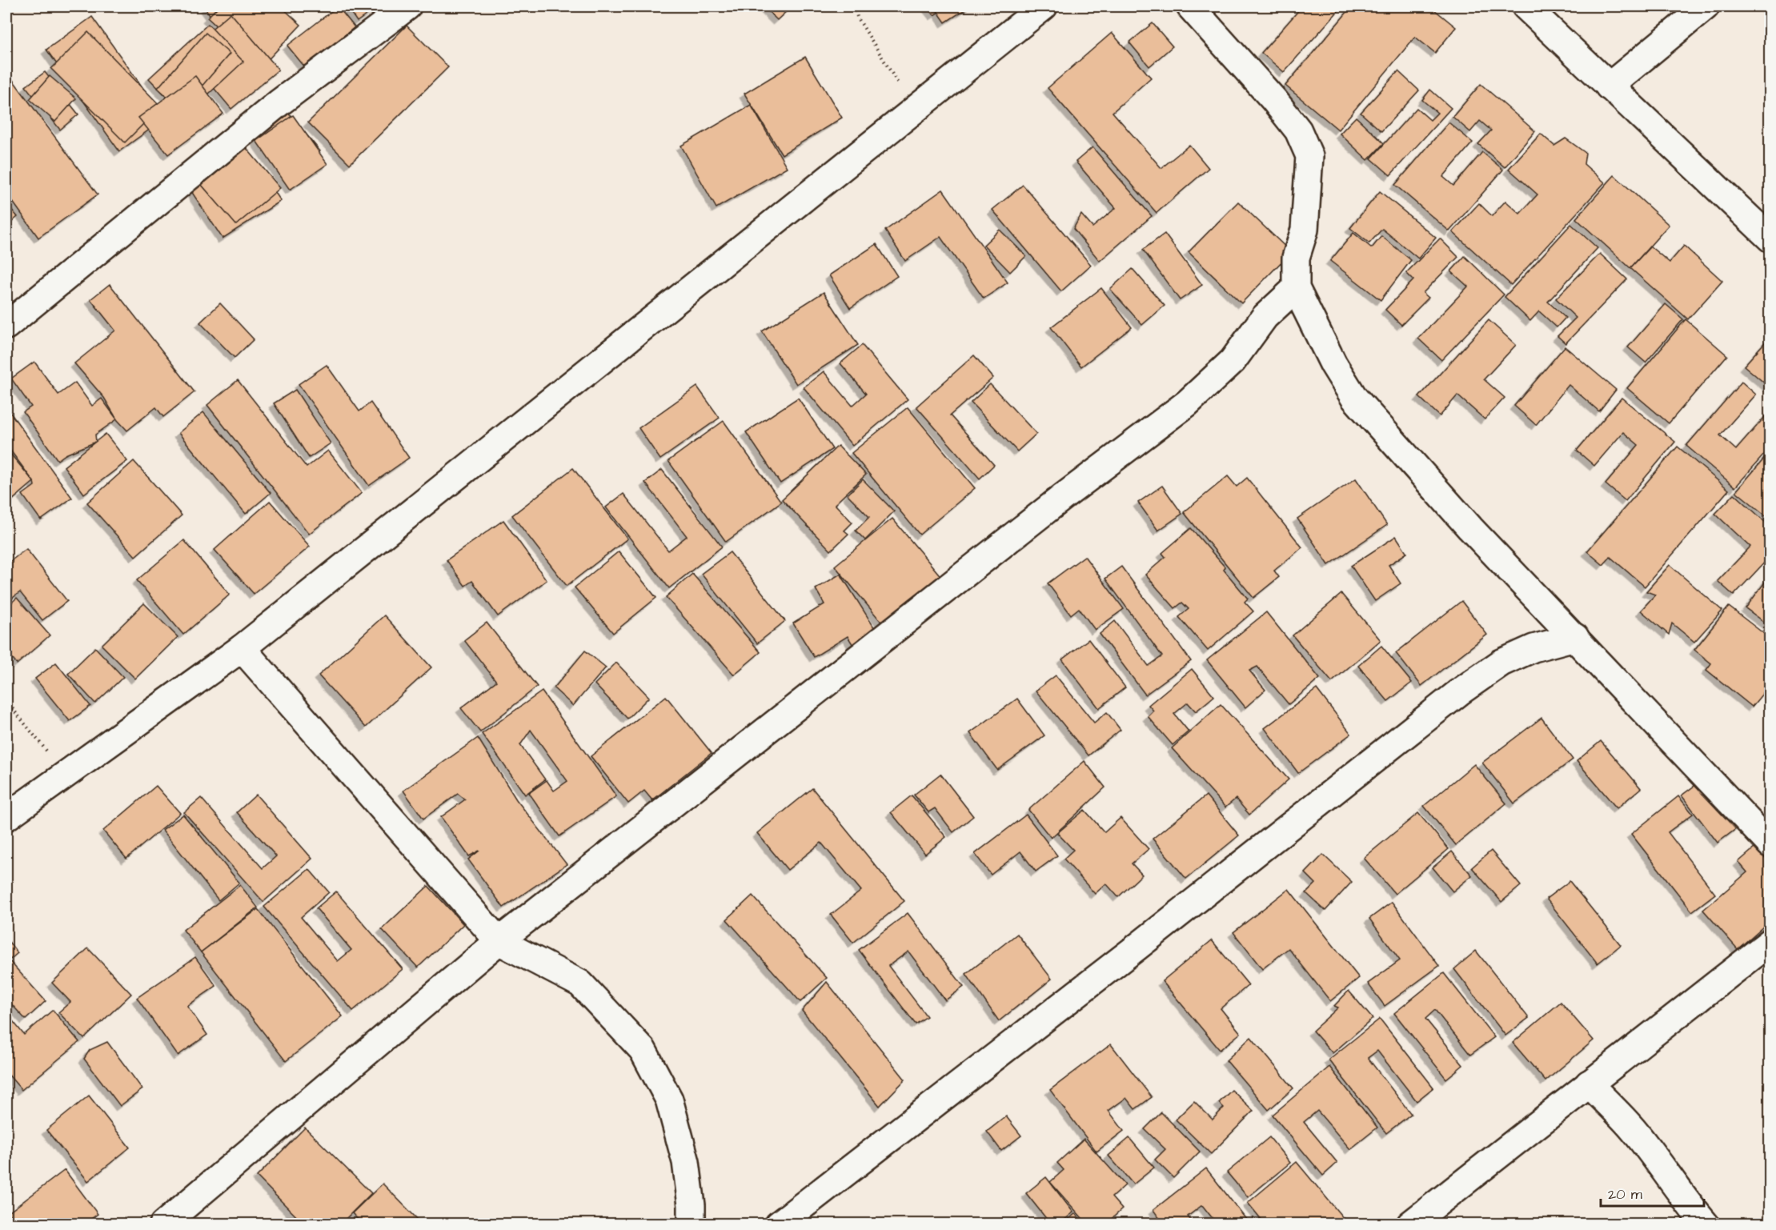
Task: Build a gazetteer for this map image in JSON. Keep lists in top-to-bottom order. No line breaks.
{"scale_bar":"20 m"}
